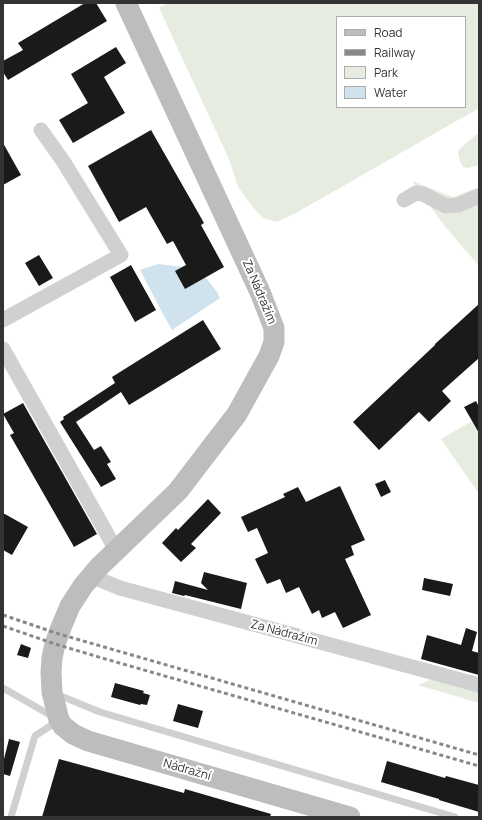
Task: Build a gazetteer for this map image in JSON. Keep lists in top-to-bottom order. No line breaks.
{"streets":{"main road":["Za Nádražím","Nádražní"]},"legend":["Road","Railway","Park","Water"]}
